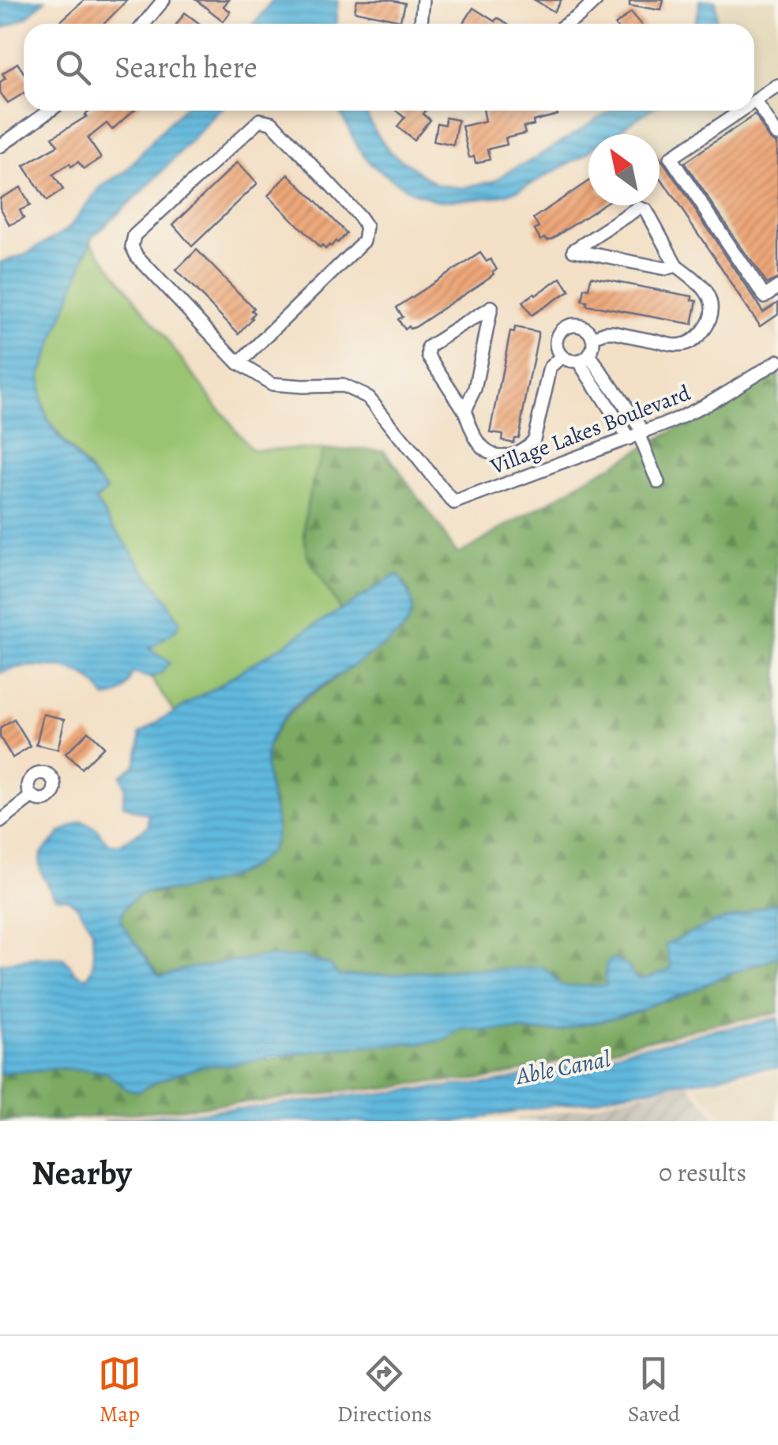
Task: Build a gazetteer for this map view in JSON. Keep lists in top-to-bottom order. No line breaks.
{"streets":{"street":["Village Lakes Boulevard"]},"water":["Able Canal"],"north":"top left","page":{"search":"Search here","heading":["Nearby","0 results"],"nav":["Map","Directions","Saved"]}}
